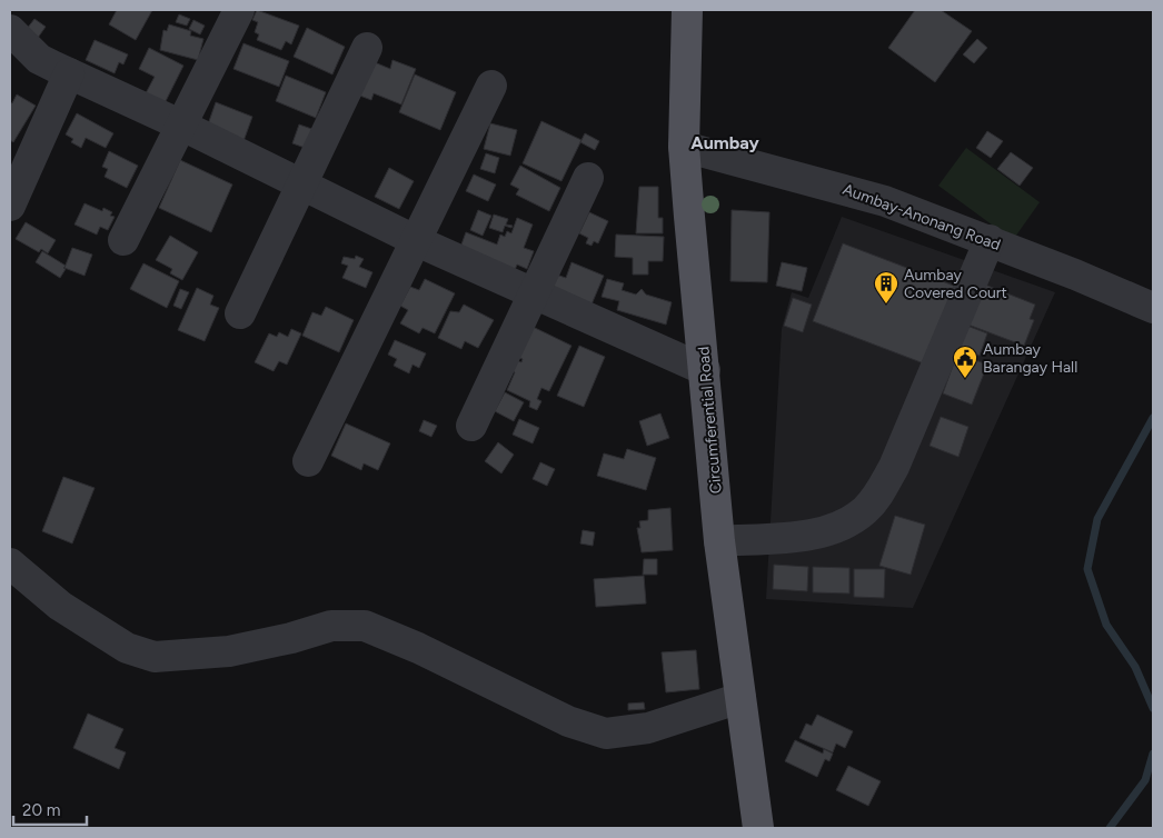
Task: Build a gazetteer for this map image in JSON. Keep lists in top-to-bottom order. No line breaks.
{"streets":{"main road":["Circumferential Road"],"street":["Aumbay-Anonang Road"]},"crossings":[["Aumbay-Anonang Road","Circumferential Road"]],"districts":["Aumbay"],"places":{"building":["Aumbay Covered Court"],"public building":["Aumbay Barangay Hall"]},"scale_bar":"20 m"}
